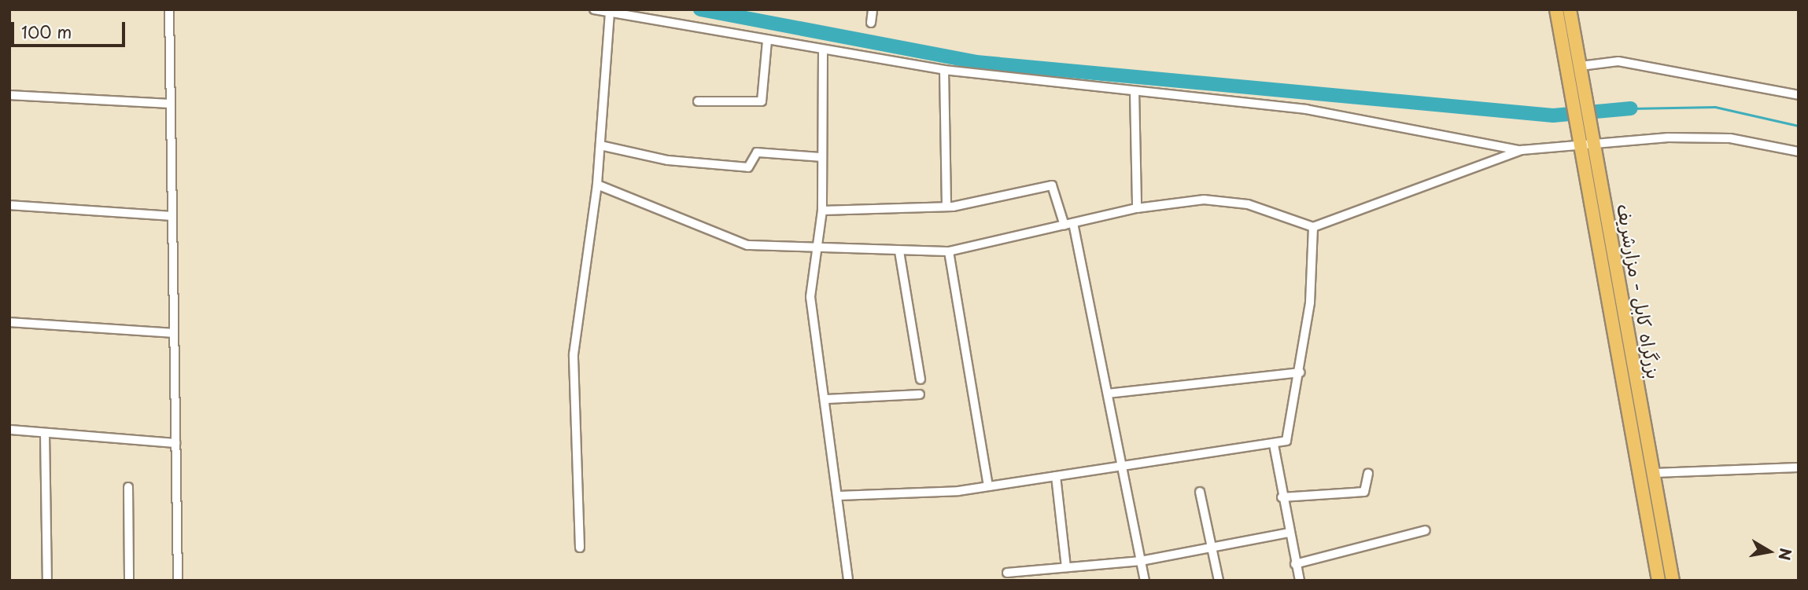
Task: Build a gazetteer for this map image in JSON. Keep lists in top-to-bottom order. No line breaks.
{"streets":{"highway":["بزرگراه کابل - مزارشریف"]},"scale_bar":"100 m","north":"right"}
